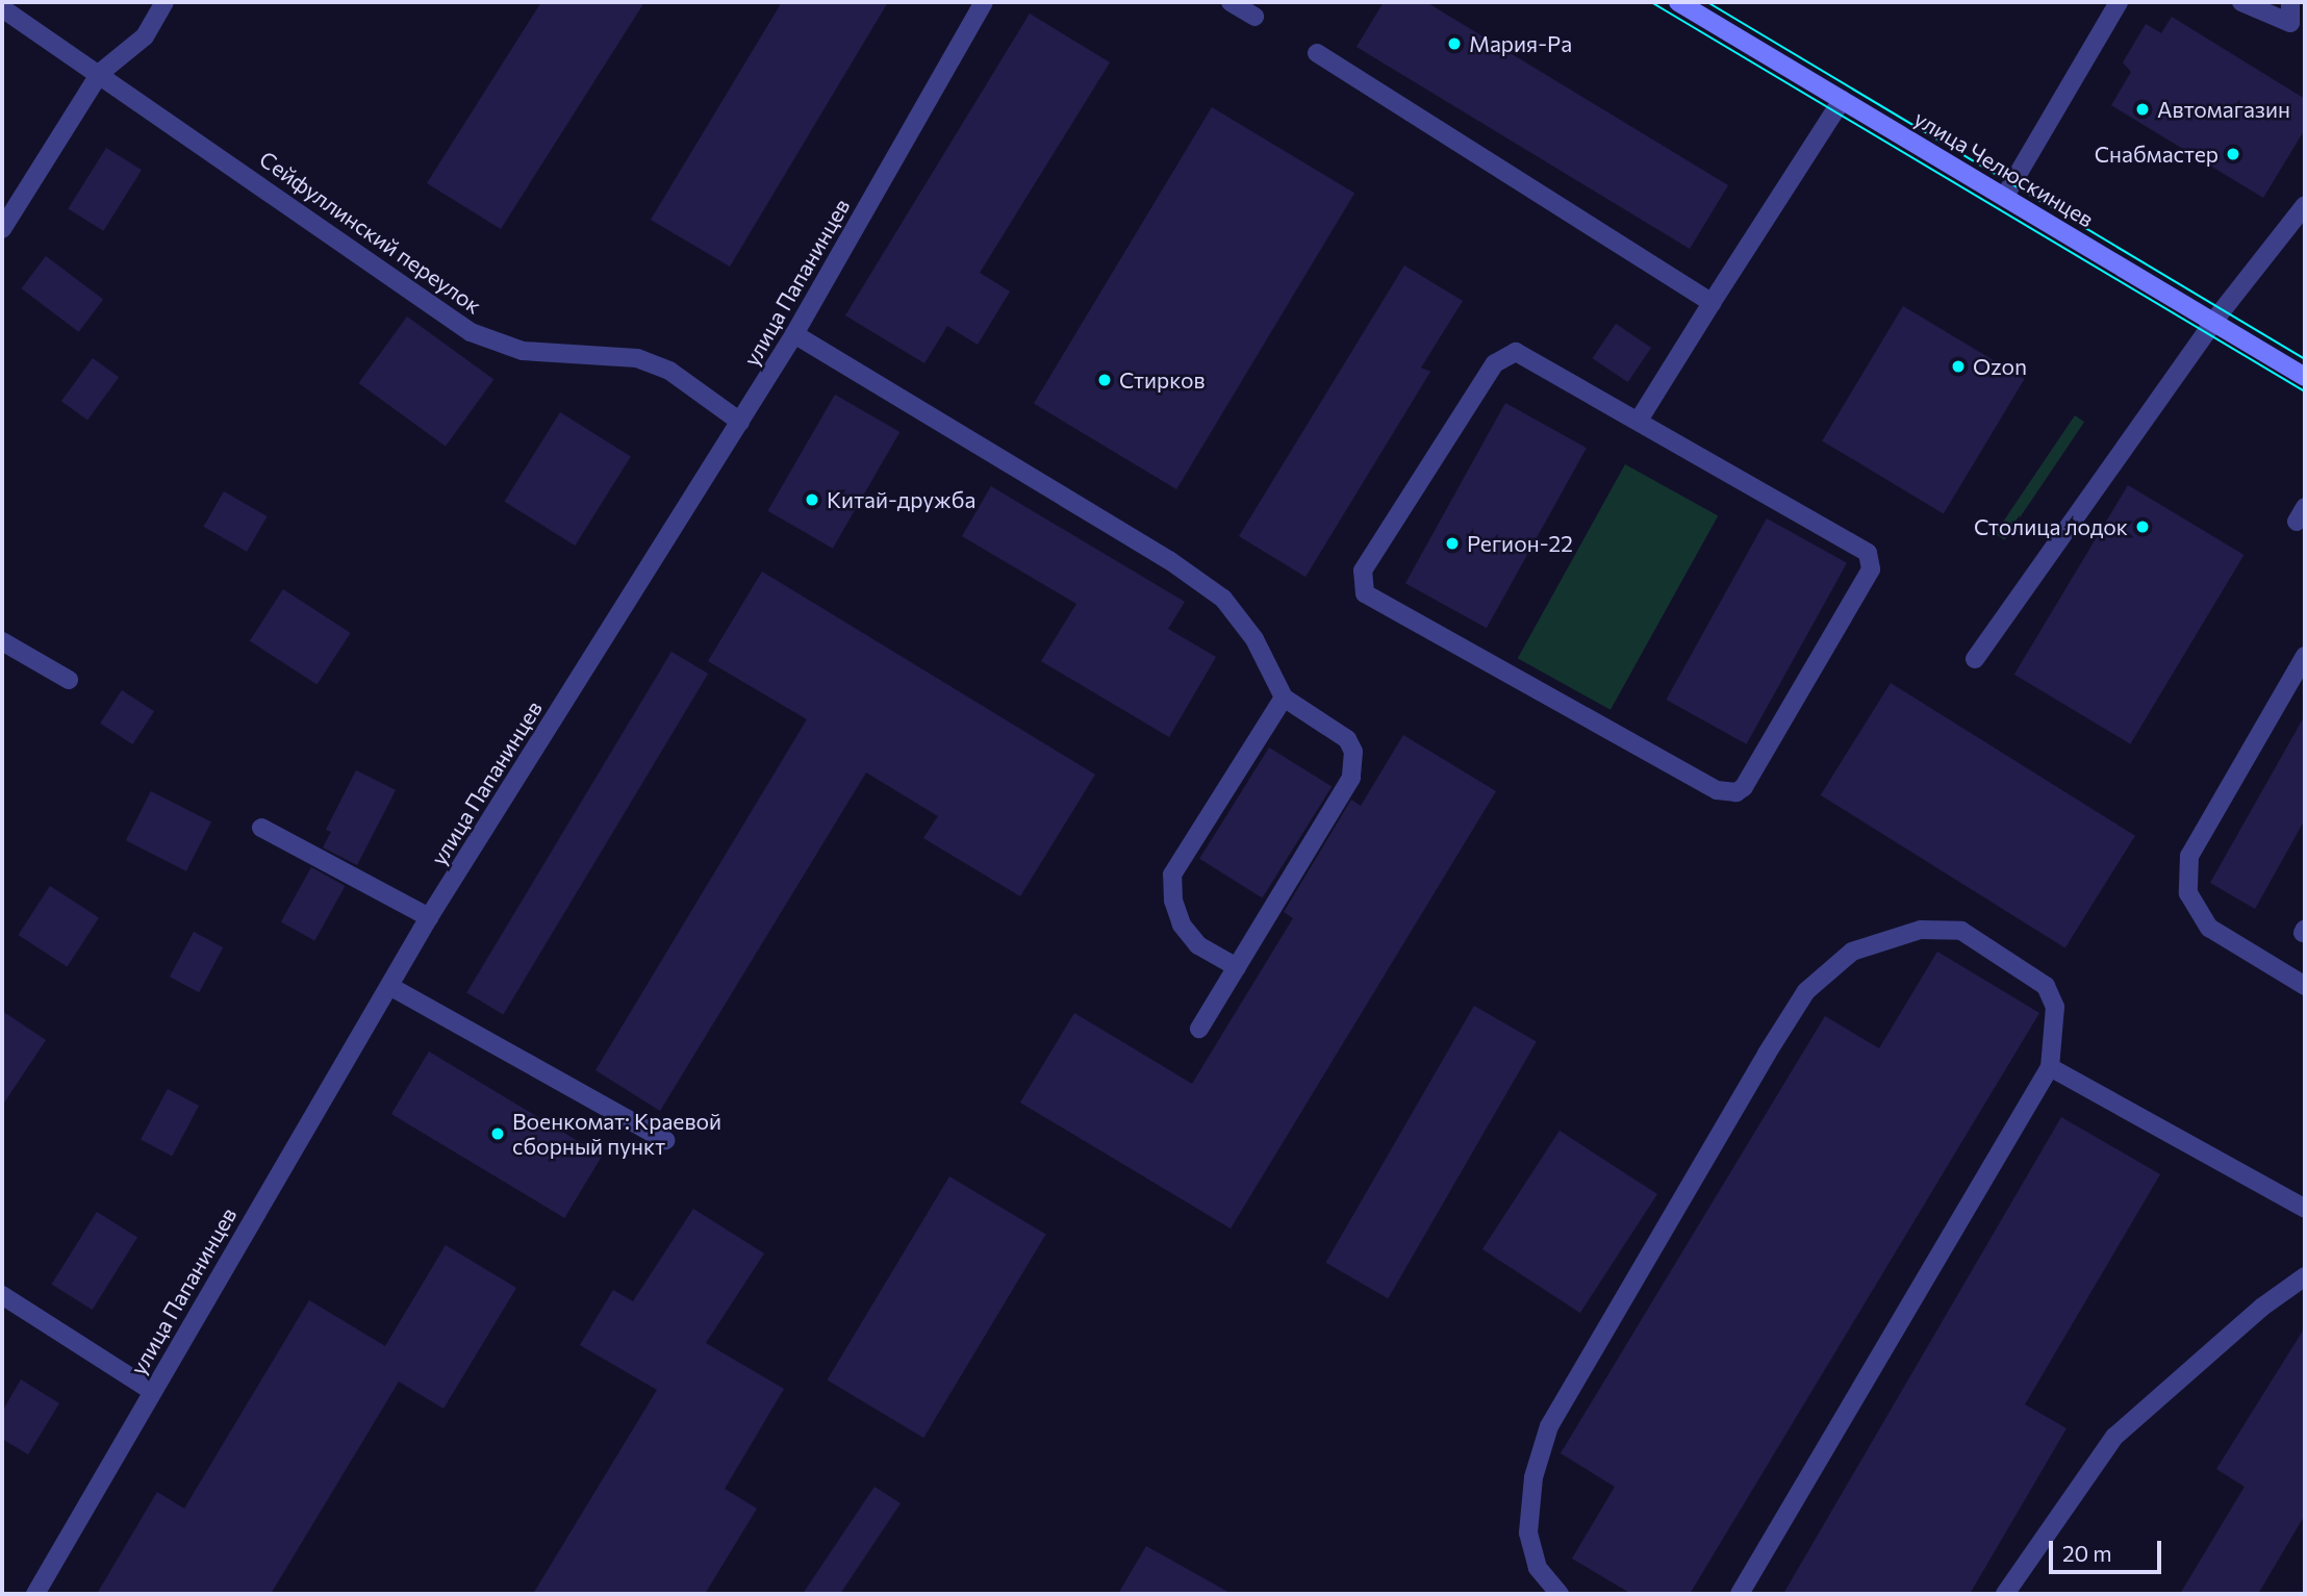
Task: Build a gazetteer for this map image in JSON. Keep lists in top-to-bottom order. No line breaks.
{"streets":{"main road":["улица Челюскинцев"],"street":["Сейфуллинский переулок","улица Папанинцев"]},"crossings":[["Сейфуллинский переулок","улица Папанинцев"]],"places":["Мария-Ра","Автомагазин","Снабмастер","Ozon","Стирков","Китай-дружба","Столица лодок","Регион-22","Военкомат: Краевой сборный пункт"],"scale_bar":"20 m"}
